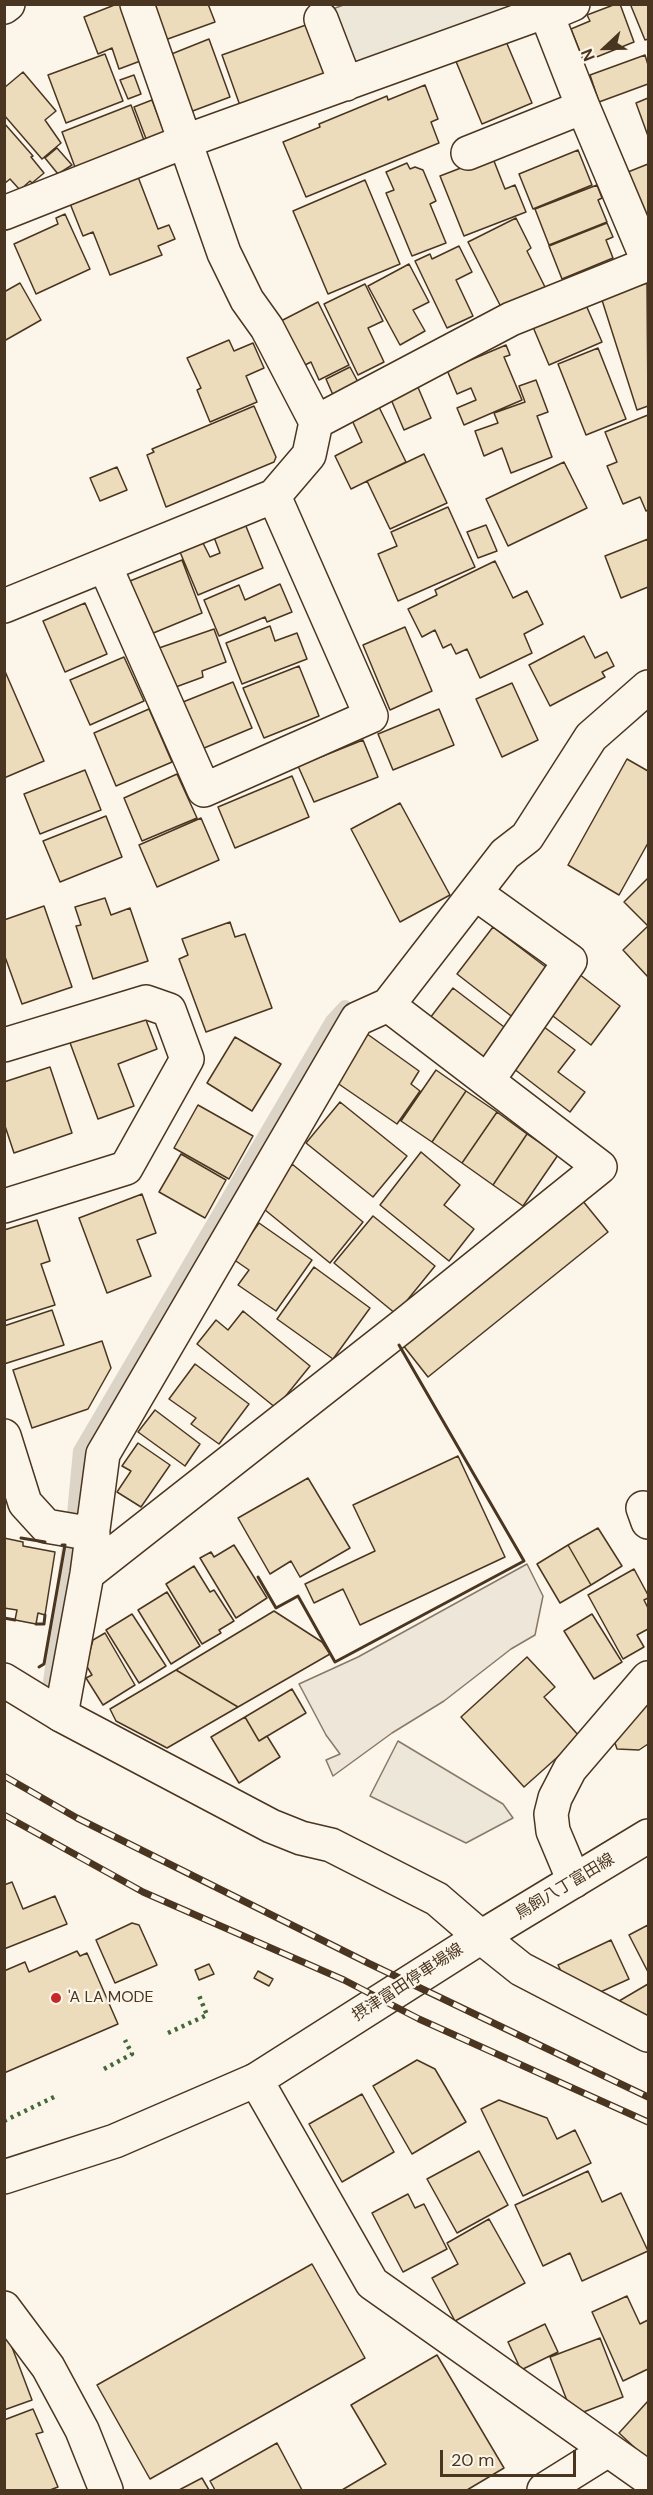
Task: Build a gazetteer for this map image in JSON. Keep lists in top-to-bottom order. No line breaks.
{"streets":{"street":["鳥飼八丁富田線","摂津富田停車場線"]},"crossings":[["鳥飼八丁富田線","摂津富田停車場線"]],"places":["'A LA MODE"],"scale_bar":"20 m","north":"left"}
